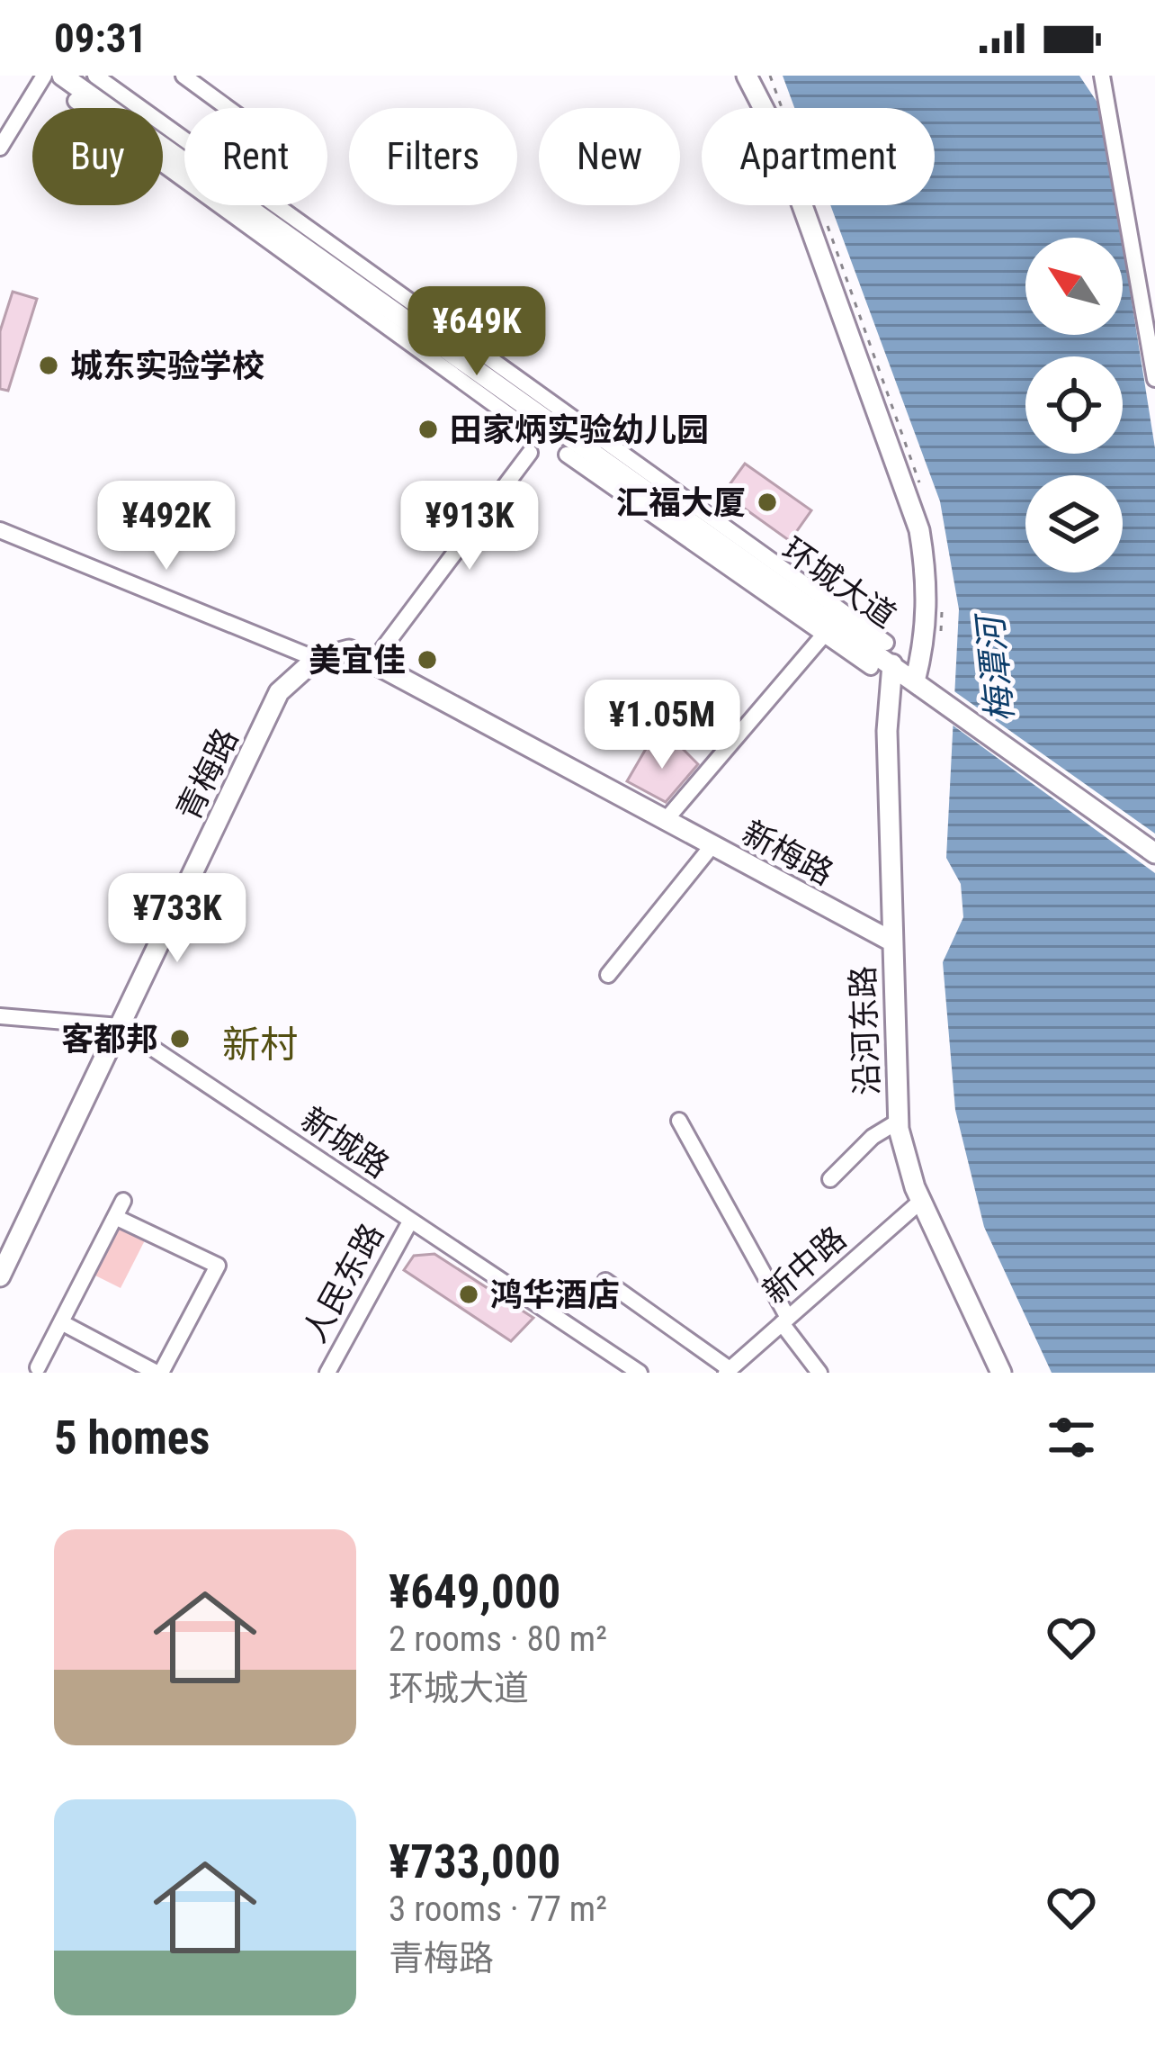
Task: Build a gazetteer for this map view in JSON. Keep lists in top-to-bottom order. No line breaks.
{"streets":{"main road":["环城大道","青梅路","新梅路","沿河东路"],"street":["新城路","新中路","人民东路"]},"crossings":[["环城大道","沿河东路"],["青梅路","新城路"],["新梅路","沿河东路"],["沿河东路","新中路"],["新城路","人民东路"]],"districts":["新村"],"water":["梅潭河"],"places":["城东实验学校","田家炳实验幼儿园","汇福大厦","美宜佳","客都邦","鸿华酒店"],"north":"top left","page":{"status":"09:31","chip":["Buy","Rent","Filters","New","Apartment"],"price":["¥649K","¥492K","¥913K","¥1.05M","¥733K"],"heading":"5 homes","list":[{"name":"¥649,000","note":"2 rooms · 80 m² · 环城大道"},{"name":"¥733,000","note":"3 rooms · 77 m² · 青梅路"}]}}
